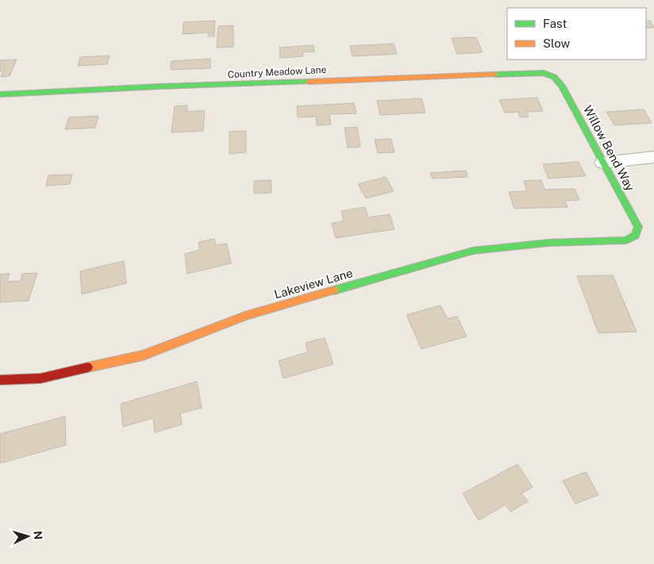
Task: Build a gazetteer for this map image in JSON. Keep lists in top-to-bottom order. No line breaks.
{"streets":{"street":["Country Meadow Lane","Willow Bend Way","Lakeview Lane"]},"crossings":[["Country Meadow Lane","Willow Bend Way"],["Willow Bend Way","Lakeview Lane"]],"legend":["Fast","Slow"],"north":"right"}
